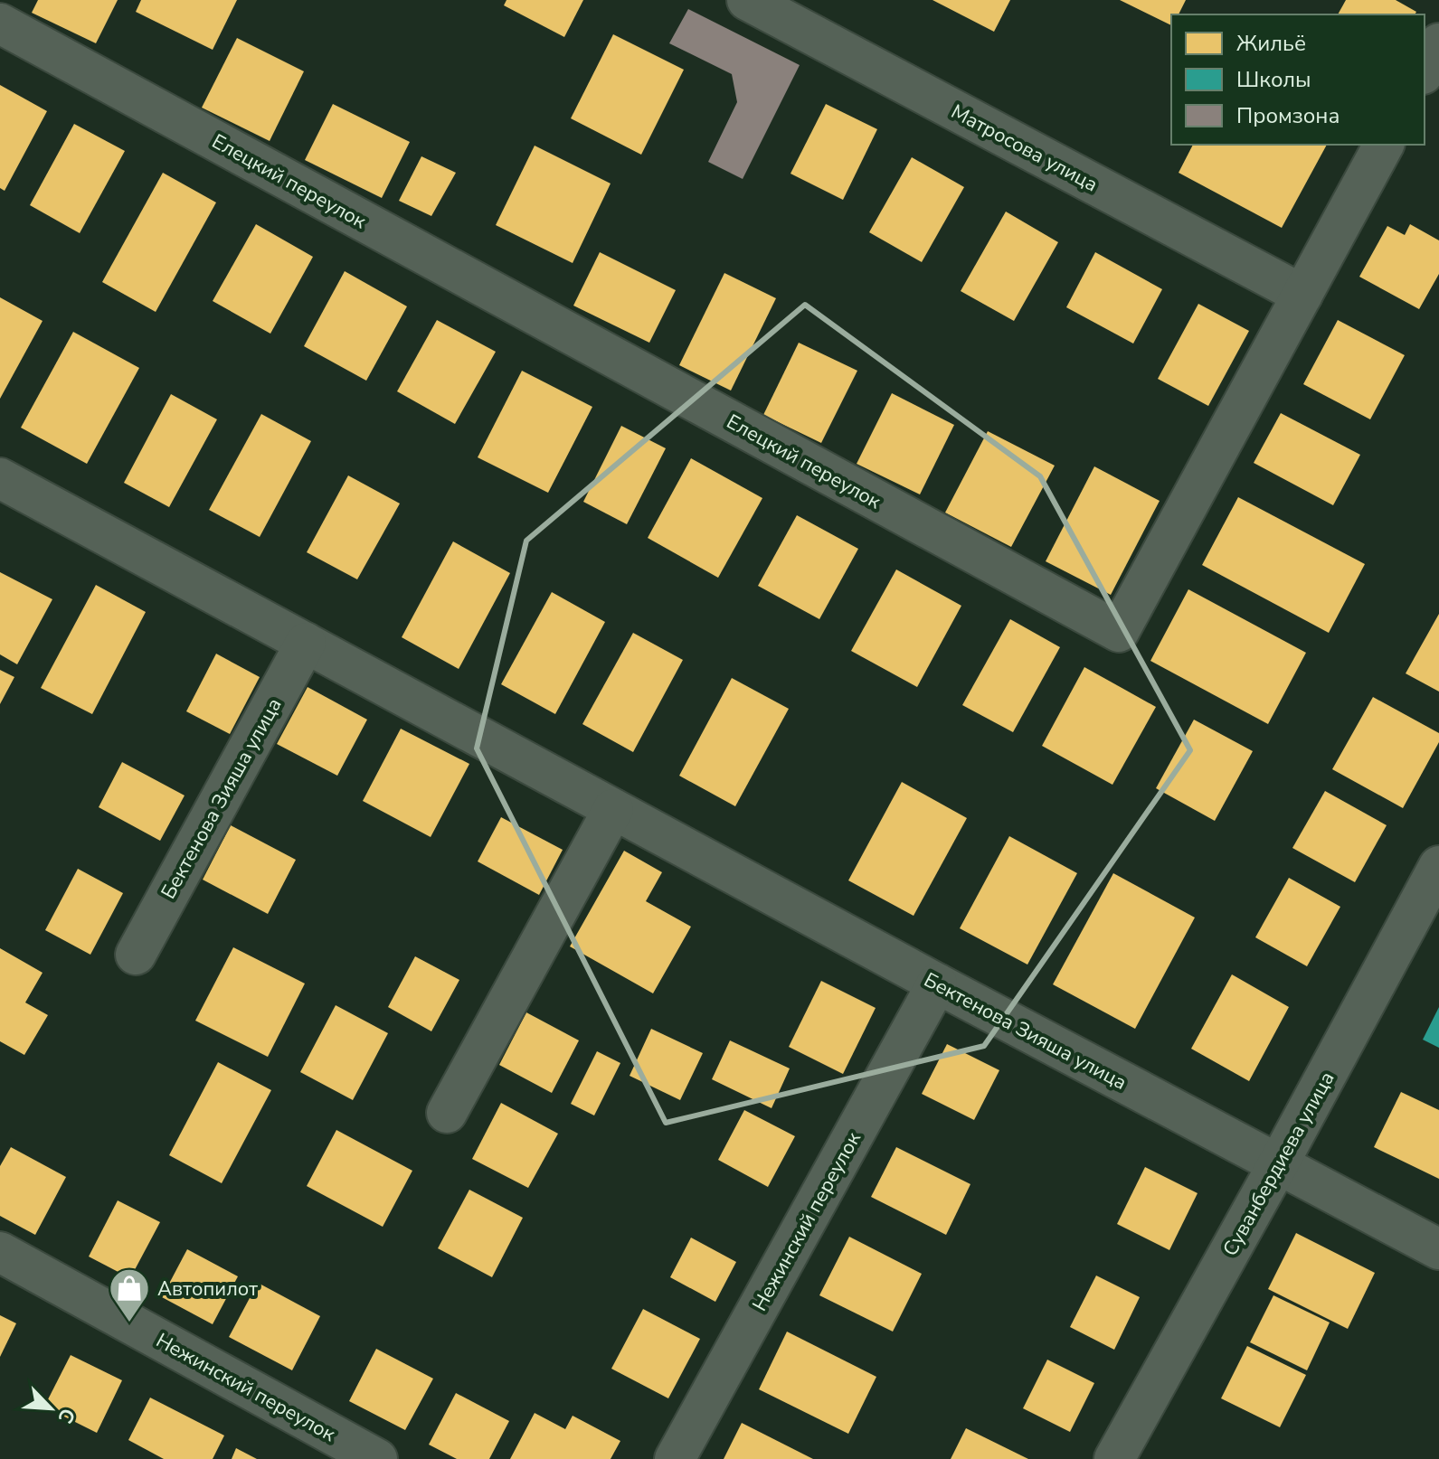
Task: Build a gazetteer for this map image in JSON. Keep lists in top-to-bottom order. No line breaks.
{"streets":{"street":["Матросова улица","Елецкий переулок","Бектенова Зияша улица","Суванбердиева улица","Нежинский переулок"]},"crossings":[["Матросова улица","Елецкий переулок"],["Бектенова Зияша улица","Суванбердиева улица"],["Бектенова Зияша улица","Нежинский переулок"]],"places":{"shop":["Автопилот"]},"legend":["Жильё","Школы","Промзона"],"north":"bottom right"}
